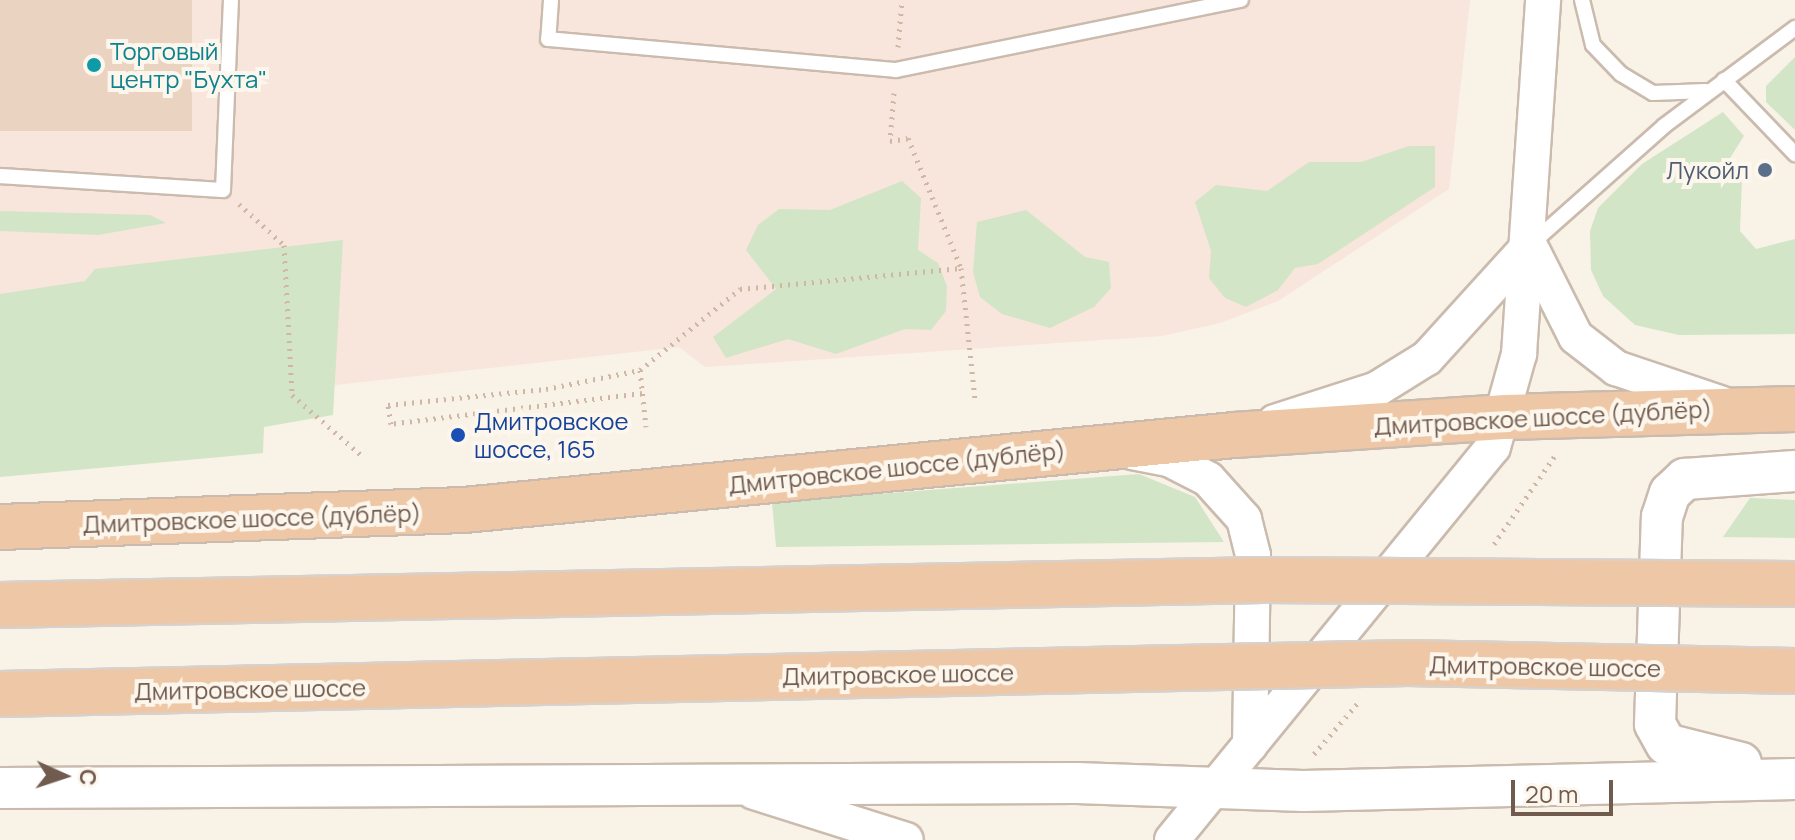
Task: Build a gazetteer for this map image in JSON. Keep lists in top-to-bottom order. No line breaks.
{"streets":{"highway":["Дмитровское шоссе (дублёр)","Дмитровское шоссе"]},"places":["Торговый центр \"Бухта\"","Лукойл","Дмитровское шоссе, 165"],"scale_bar":"20 m","north":"right"}
